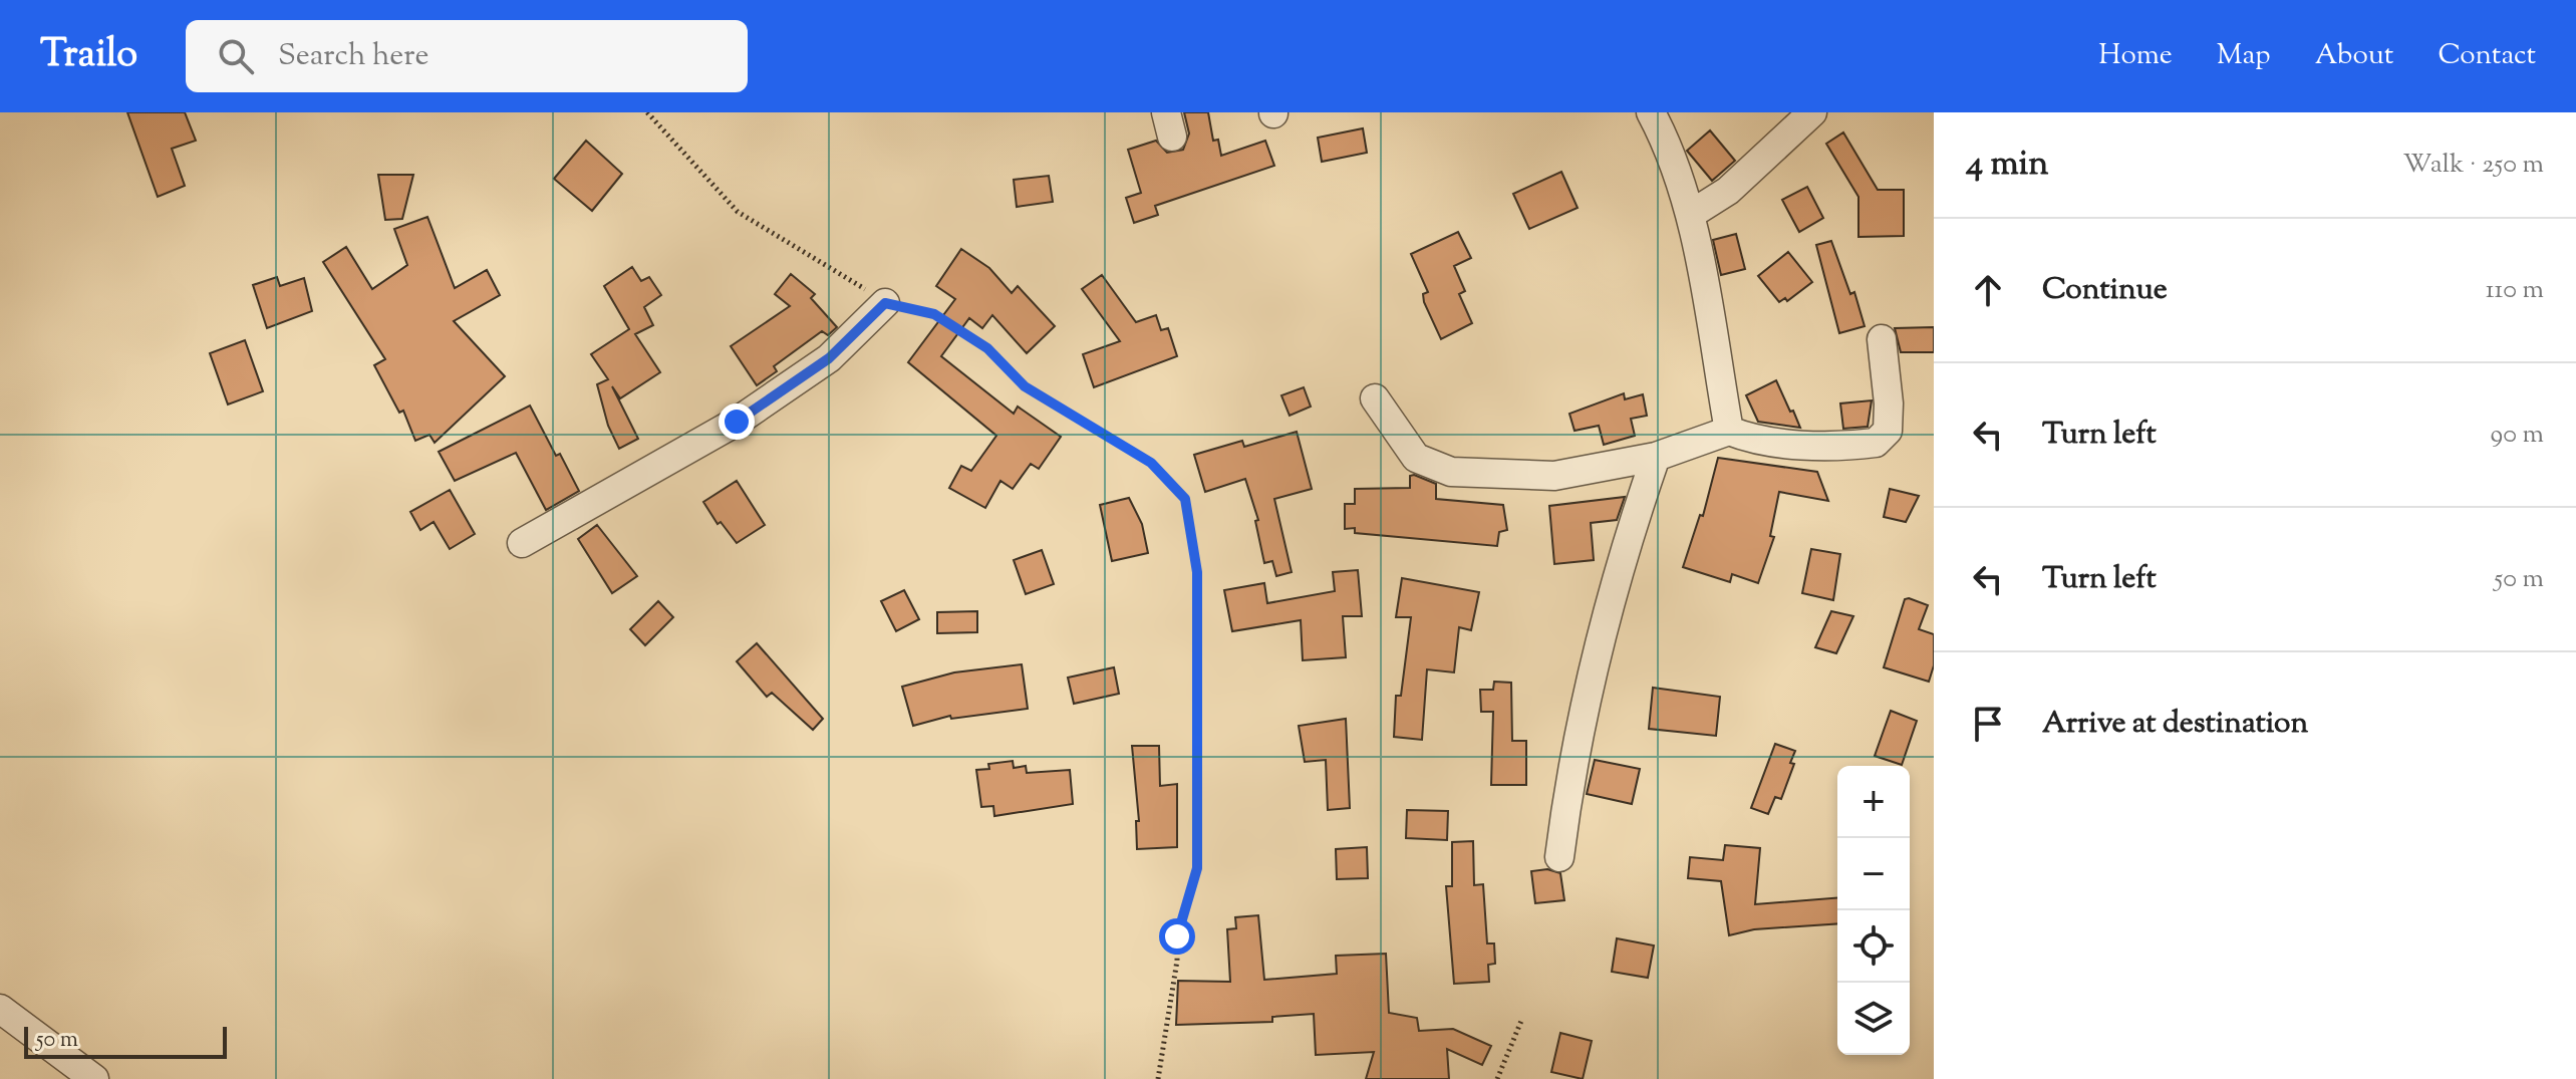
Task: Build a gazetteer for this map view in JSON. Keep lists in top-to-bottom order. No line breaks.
{"scale_bar":"50 m","page":{"header":"Trailo","search":"Search here","nav":["Home","Map","About","Contact"],"heading":["4 min","Walk · 250 m"],"list":[["Continue","110 m"],["Turn left","90 m"],["Turn left","50 m"],"Arrive at destination"],"map_buttons":["+","−"],"scale":"50 m"}}
